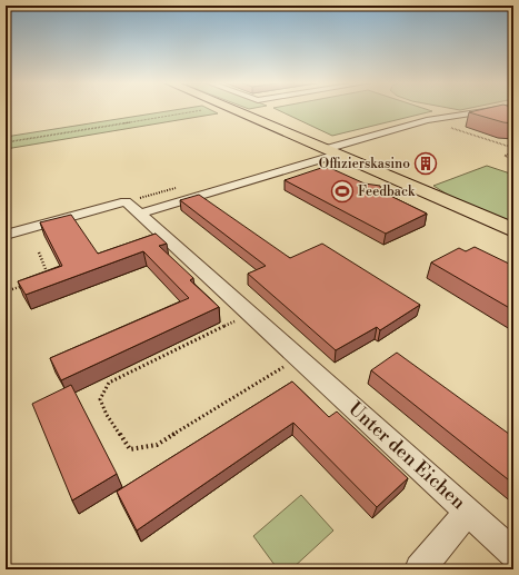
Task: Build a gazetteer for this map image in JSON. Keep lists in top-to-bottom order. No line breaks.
{"streets":{"street":["Unter den Eichen"]},"places":{"building":["Offizierskasino"],"sports":["Feedback"]}}
